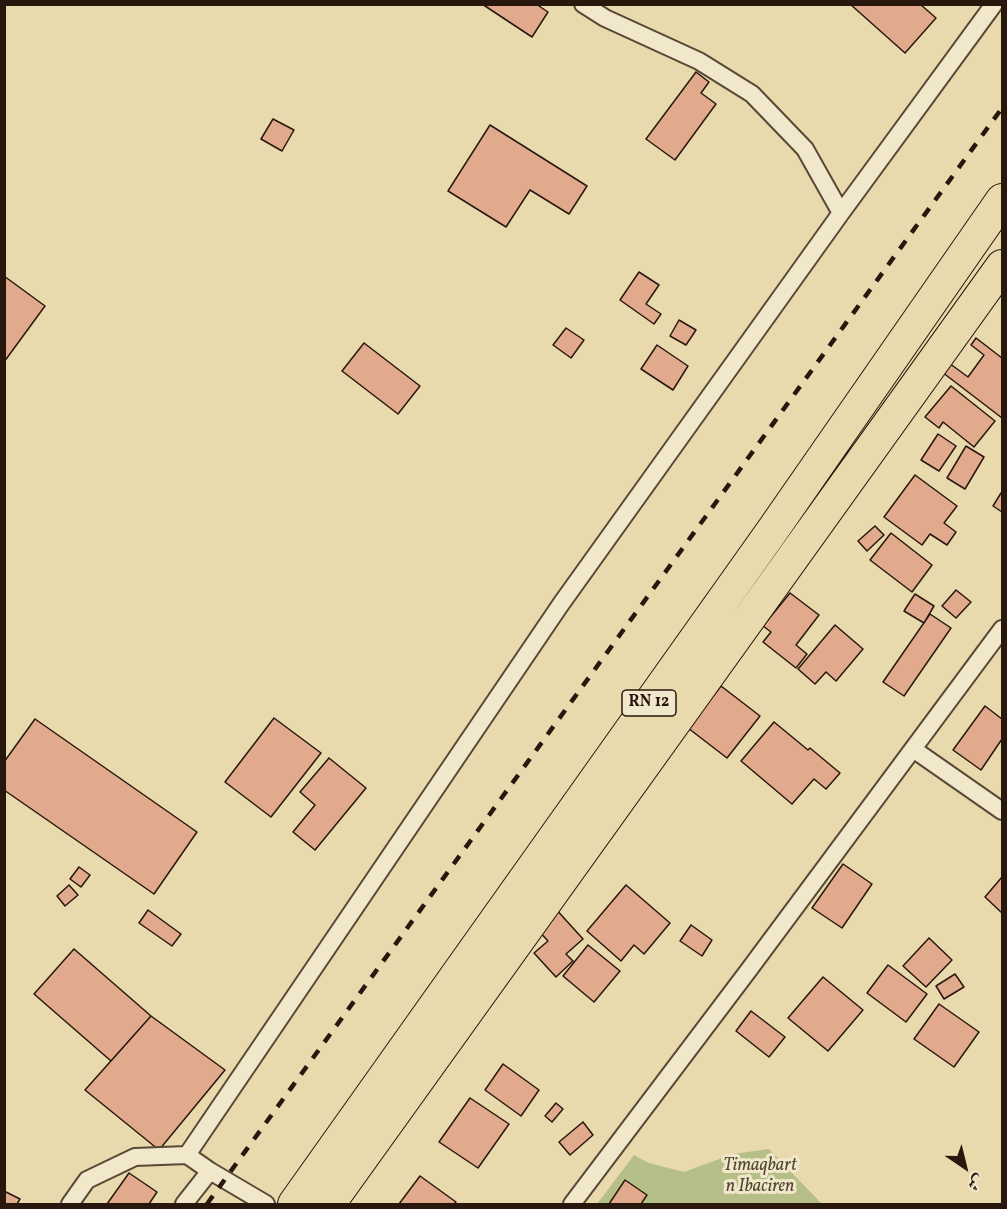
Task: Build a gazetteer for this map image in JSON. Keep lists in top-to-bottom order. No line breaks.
{"streets":{"highway":["RN 12"]},"parks":["Timaqbart n Ibaciren"],"north":"bottom right"}
